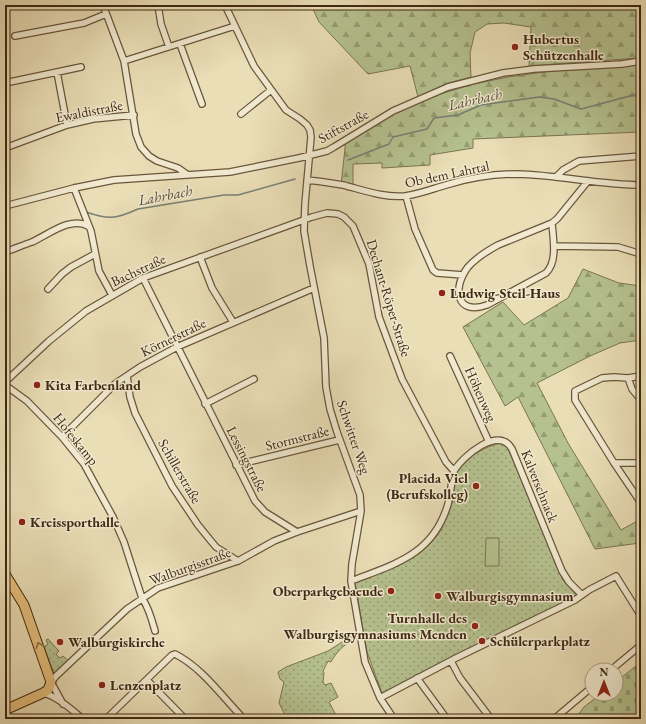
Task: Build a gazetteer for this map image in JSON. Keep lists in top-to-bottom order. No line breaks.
{"streets":{"street":["Ewaldistraße","Stiftstraße","Ob dem Lahrtal","Bachstraße","Dechant-Röper-Straße","Körnerstraße","Höhenweg","Schwitter Weg","Stormstraße","Hofeskamp","Lessingstraße","Schillerstraße","Kalverschnack","Walburgisstraße"]},"crossings":[["Stiftstraße","Schwitter Weg"],["Ob dem Lahrtal","Schwitter Weg"],["Bachstraße","Dechant-Röper-Straße"],["Bachstraße","Schwitter Weg"],["Bachstraße","Hofeskamp"],["Bachstraße","Lessingstraße"],["Dechant-Röper-Straße","Schwitter Weg"],["Körnerstraße","Schwitter Weg"],["Körnerstraße","Hofeskamp"],["Körnerstraße","Lessingstraße"],["Körnerstraße","Schillerstraße"],["Höhenweg","Kalverschnack"],["Schwitter Weg","Stormstraße"],["Schwitter Weg","Walburgisstraße"],["Stormstraße","Lessingstraße"],["Hofeskamp","Walburgisstraße"],["Lessingstraße","Walburgisstraße"],["Schillerstraße","Walburgisstraße"]],"water":["Lahrbach"],"places":["Hubertus Schützenhalle","Ludwig-Steil-Haus","Kita Farbenland","Placida Viel (Berufskolleg)","Kreissporthalle","Oberparkgebaeude","Walburgisgymnasium","Turnhalle des Walburgisgymnasiums Menden","Schülerparkplatz","Walburgiskirche","Lenzenplatz"],"north":"top"}
